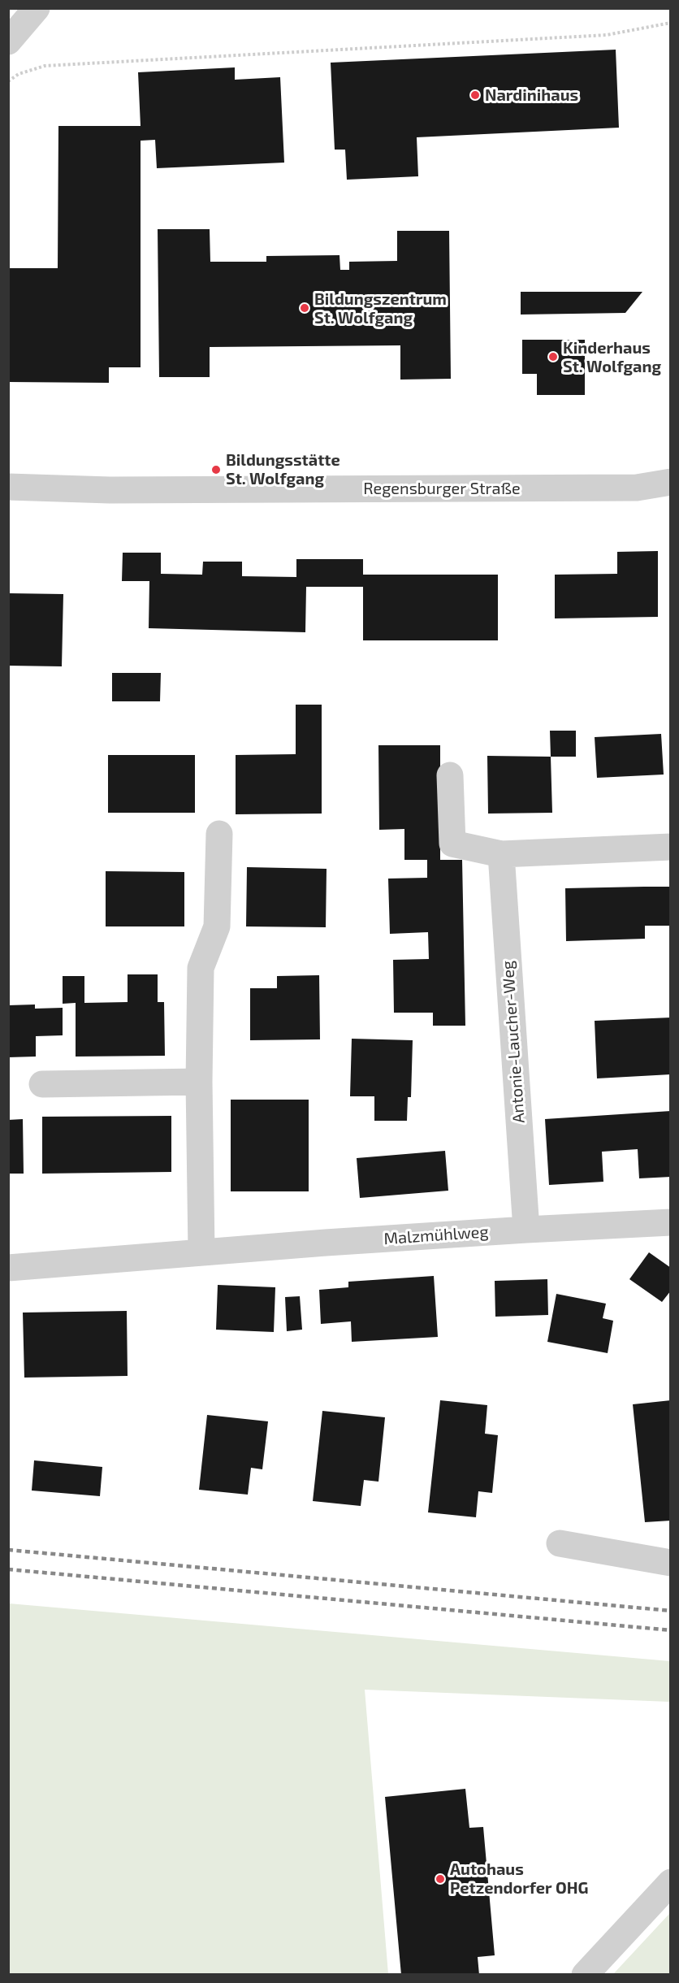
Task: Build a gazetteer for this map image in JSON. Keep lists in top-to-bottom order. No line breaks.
{"streets":{"street":["Regensburger Straße","Antonie-Laucher-Weg","Malzmühlweg"]},"crossings":[["Antonie-Laucher-Weg","Malzmühlweg"]],"places":["Nardinihaus","Bildungszentrum St. Wolfgang","Kinderhaus St. Wolfgang","Bildungsstätte St. Wolfgang","Autohaus Petzendorfer OHG"]}
